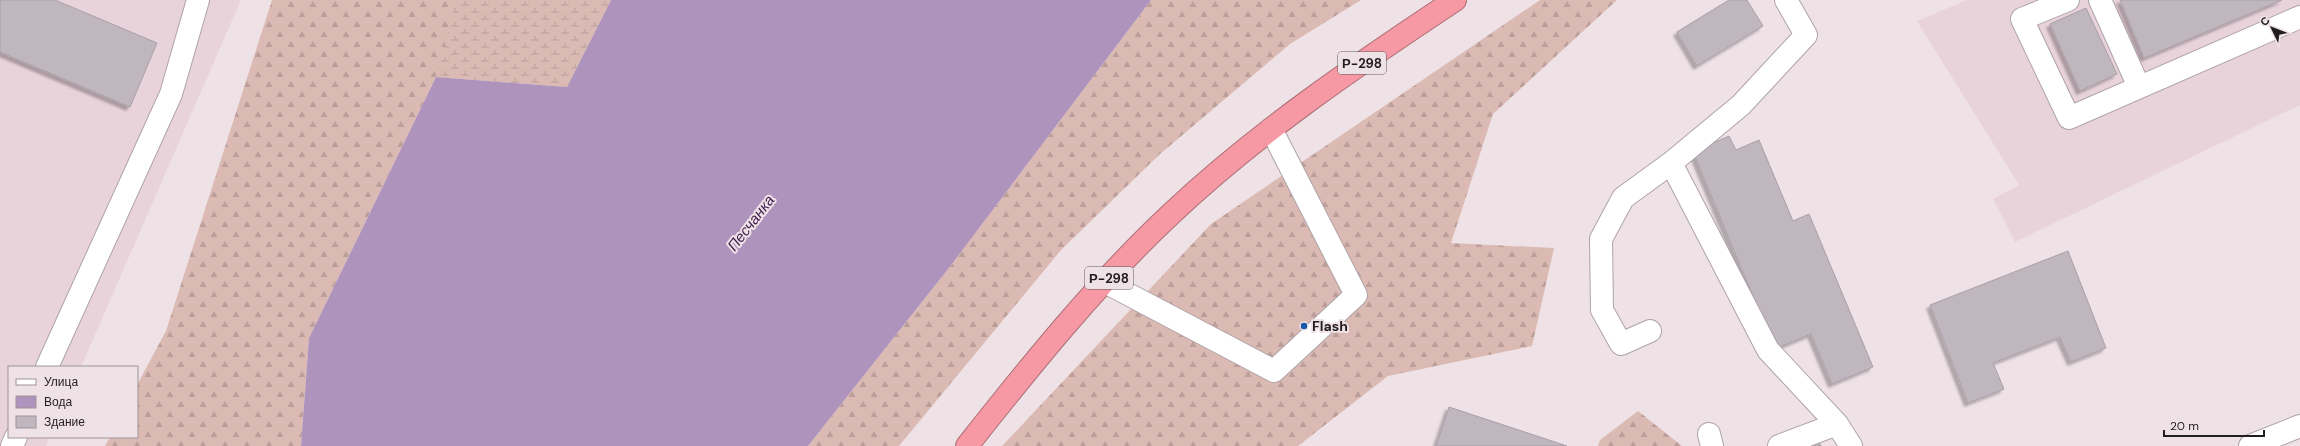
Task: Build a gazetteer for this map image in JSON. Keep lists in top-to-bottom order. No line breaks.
{"streets":{"highway":["Р-298"]},"water":["Песчанка"],"places":["Flash"],"legend":["Улица","Вода","Здание"],"scale_bar":"20 m","north":"top left"}
